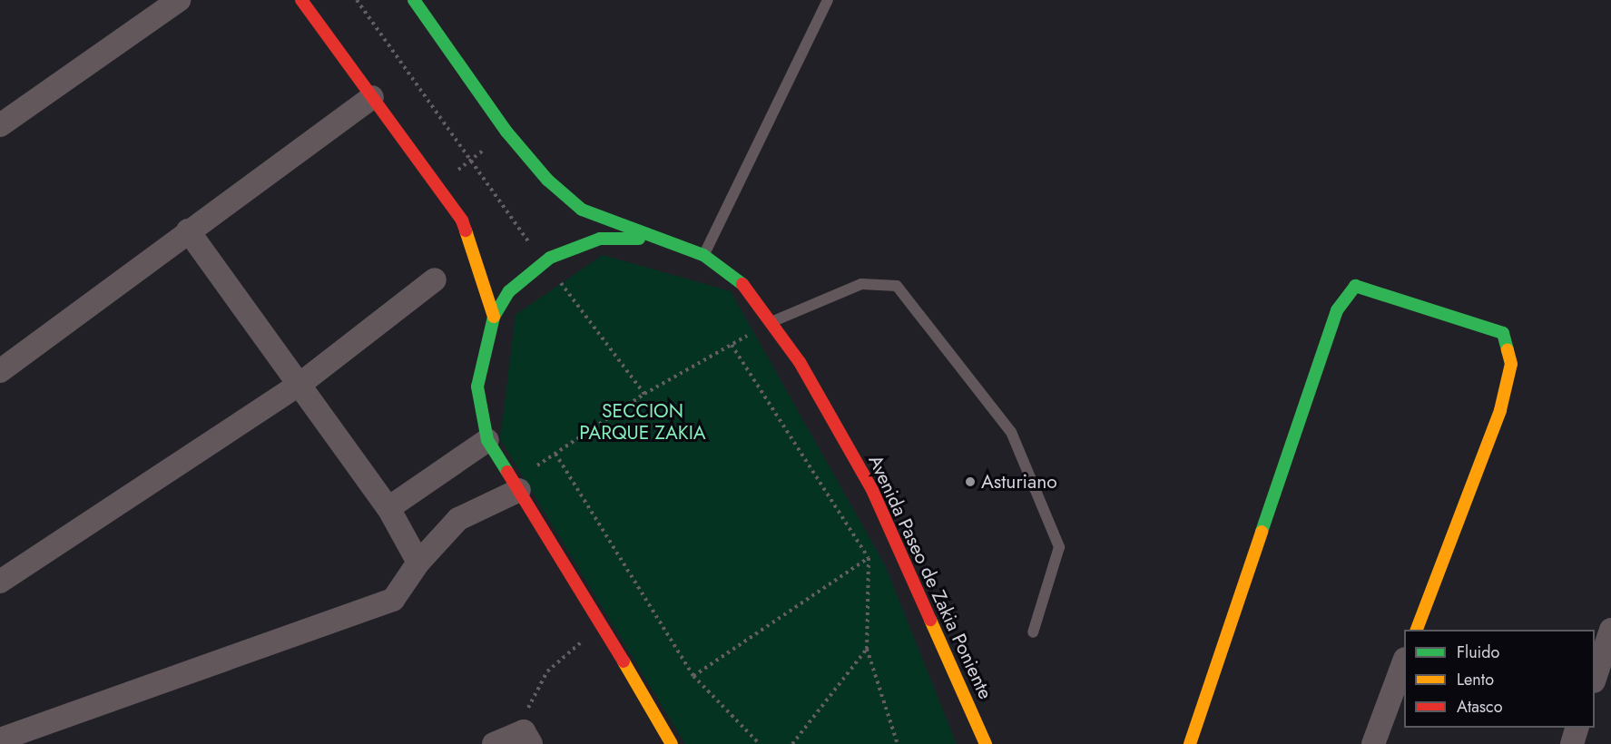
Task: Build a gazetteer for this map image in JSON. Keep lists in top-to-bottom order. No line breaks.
{"streets":{"street":["Avenida Paseo de Zakia Poniente"]},"parks":["SECCION PARQUE ZAKIA"],"places":["Asturiano"],"legend":["Fluido","Lento","Atasco"]}
